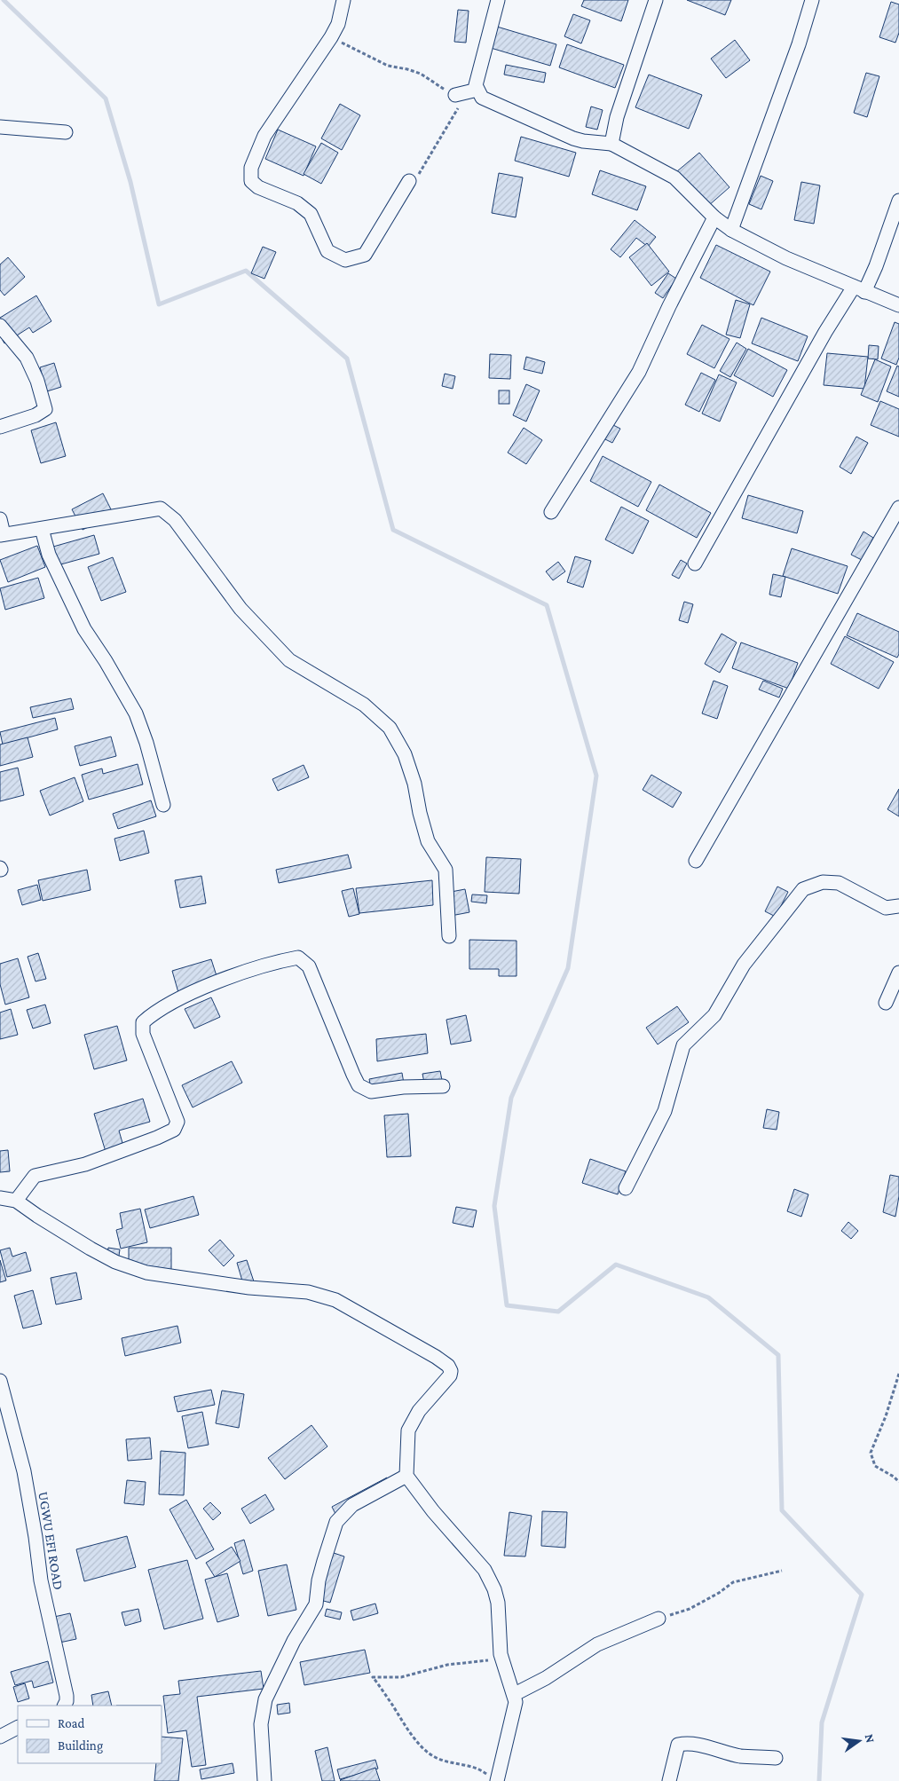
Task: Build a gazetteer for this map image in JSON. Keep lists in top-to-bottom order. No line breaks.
{"streets":{"street":["UGWU EFI ROAD"]},"legend":["Road","Building"],"north":"right"}
